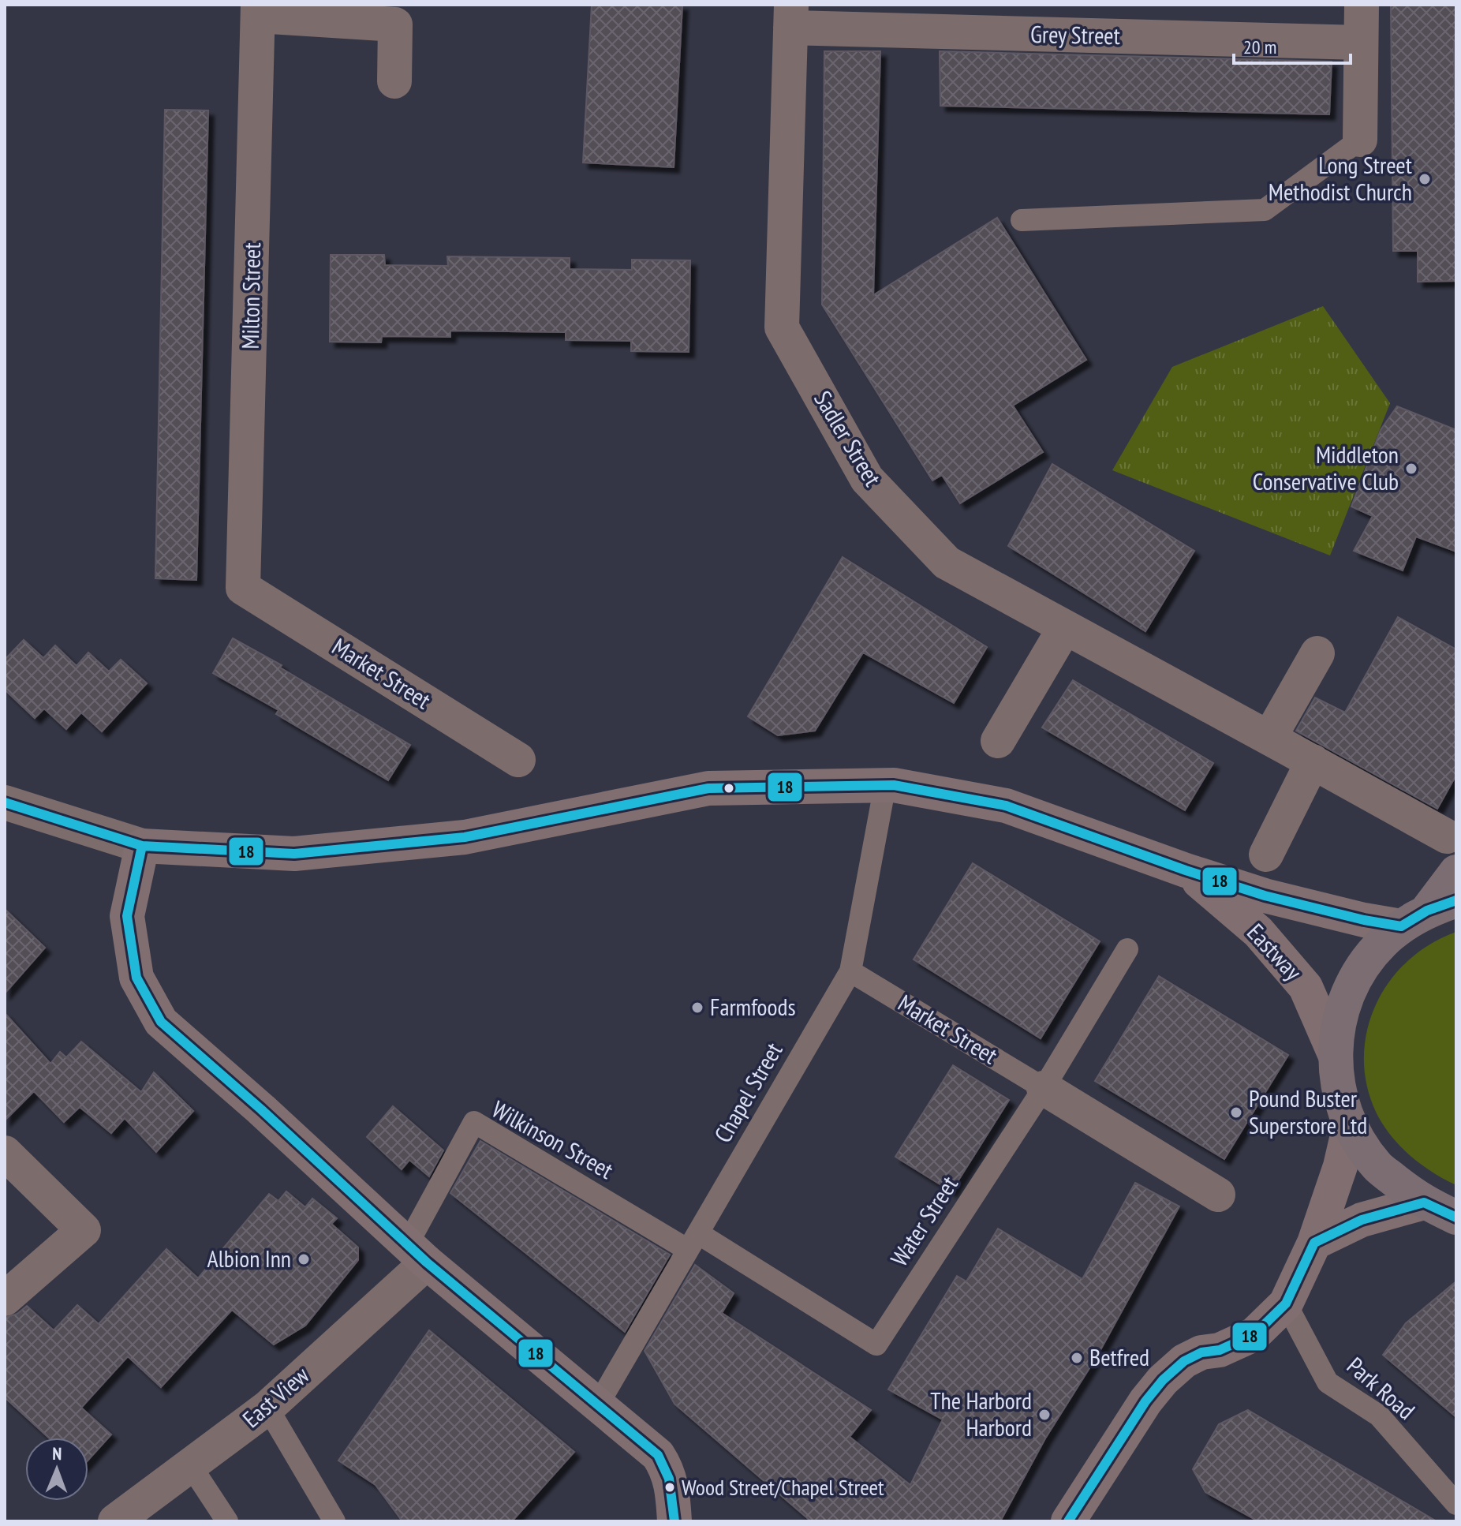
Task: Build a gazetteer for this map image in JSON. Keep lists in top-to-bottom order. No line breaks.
{"streets":{"street":["Grey Street","Milton Street","Sadler Street","Market Street","Eastway","East View"],"lane":["Chapel Street","Wilkinson Street","Water Street","Park Road"]},"crossings":[["Grey Street","Sadler Street"],["Milton Street","Market Street"],["Market Street","Chapel Street"],["Market Street","Water Street"],["Eastway","Chapel Street"],["Chapel Street","Wilkinson Street"],["Chapel Street","Water Street"],["Wilkinson Street","Water Street"],["Wilkinson Street","East View"]],"places":["Long Street Methodist Church","Middleton Conservative Club","Farmfoods","Pound Buster Superstore Ltd","Albion Inn","Betfred","The Harbord Harbord","Wood Street/Chapel Street"],"lines":["transit line 18"],"scale_bar":"20 m","north":"top"}
